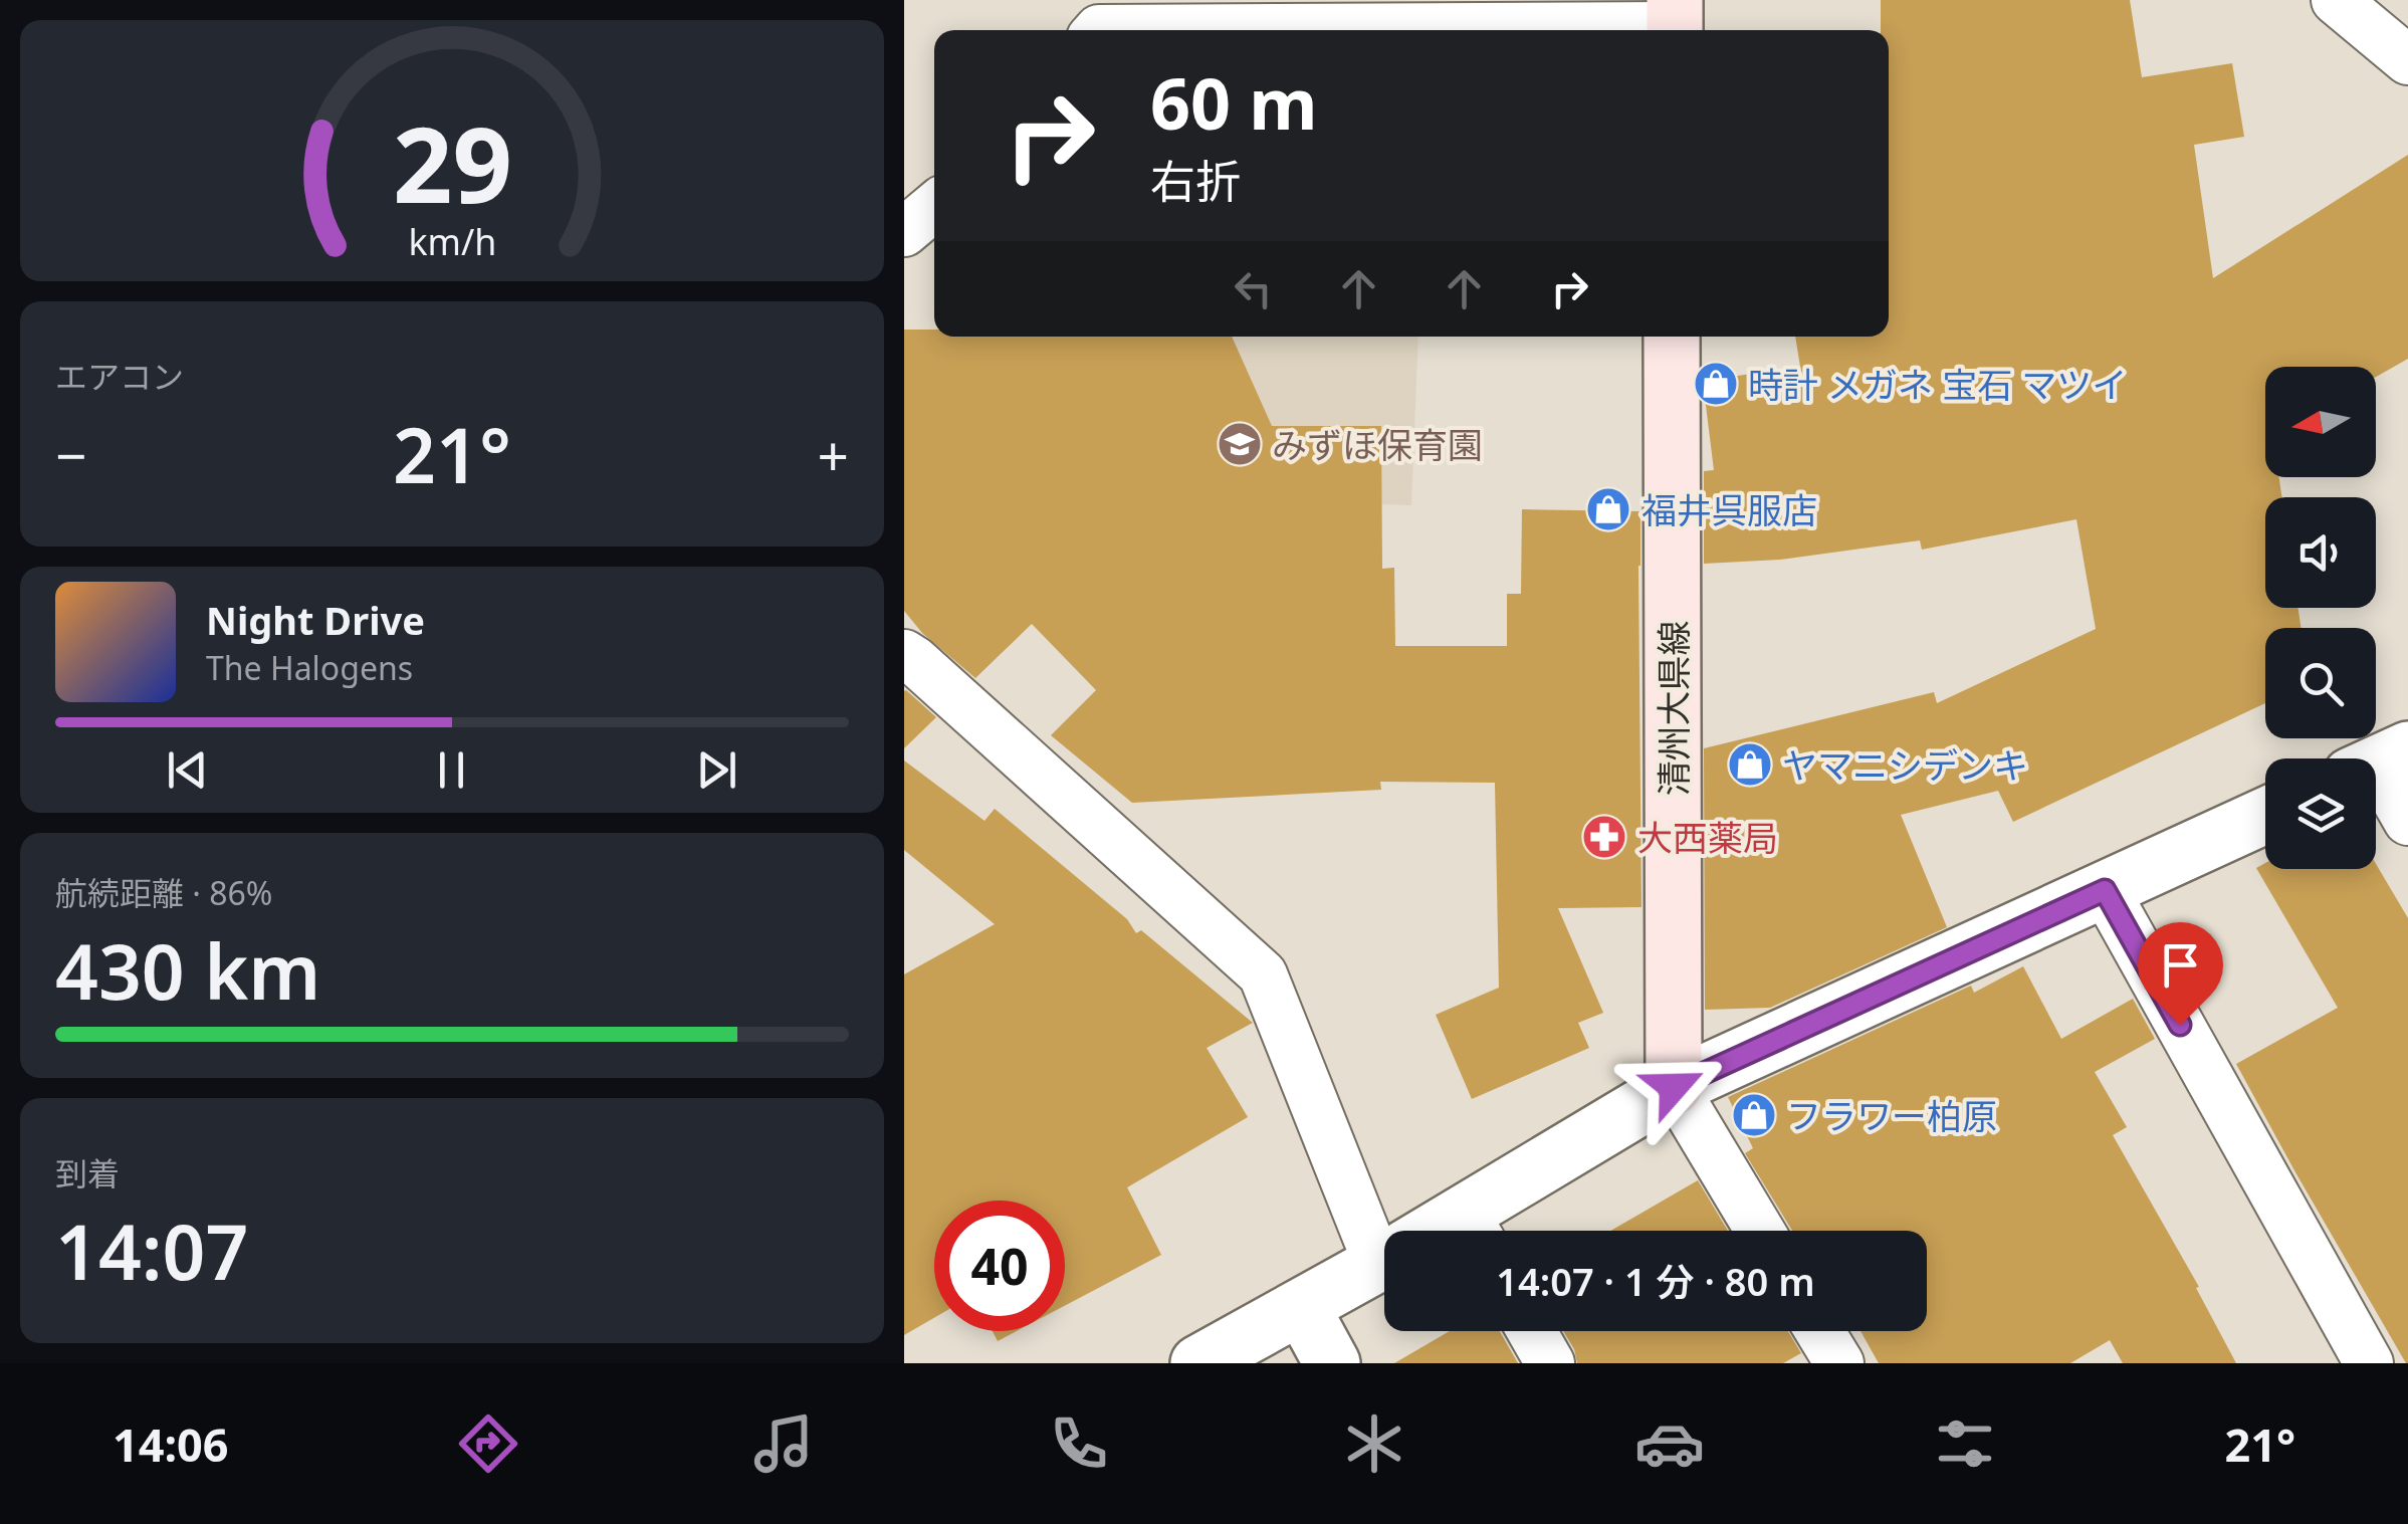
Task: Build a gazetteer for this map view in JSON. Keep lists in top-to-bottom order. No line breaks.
{"streets":{"main road":["清州大県線"]},"places":{"shop":["時計 メガネ 宝石 マツイ","福井呉服店","ヤマニシデンキ","フラワー柏原"],"school or university":["みずほ保育園"],"pharmacy":["大西薬局"]},"north":"left","page":{"turn":["60 m","右折"],"tile":["エアコン",["航続距離 · 86%","430 km"],["到着","14:07"]],"heat":["−","21°","+"],"song":["Night Drive","The Halogens"],"limit":"40","trip":"14:07 · 1 分 · 80 m","tabs":["14:06","21°"],"gauge":["29","km/h"]}}
